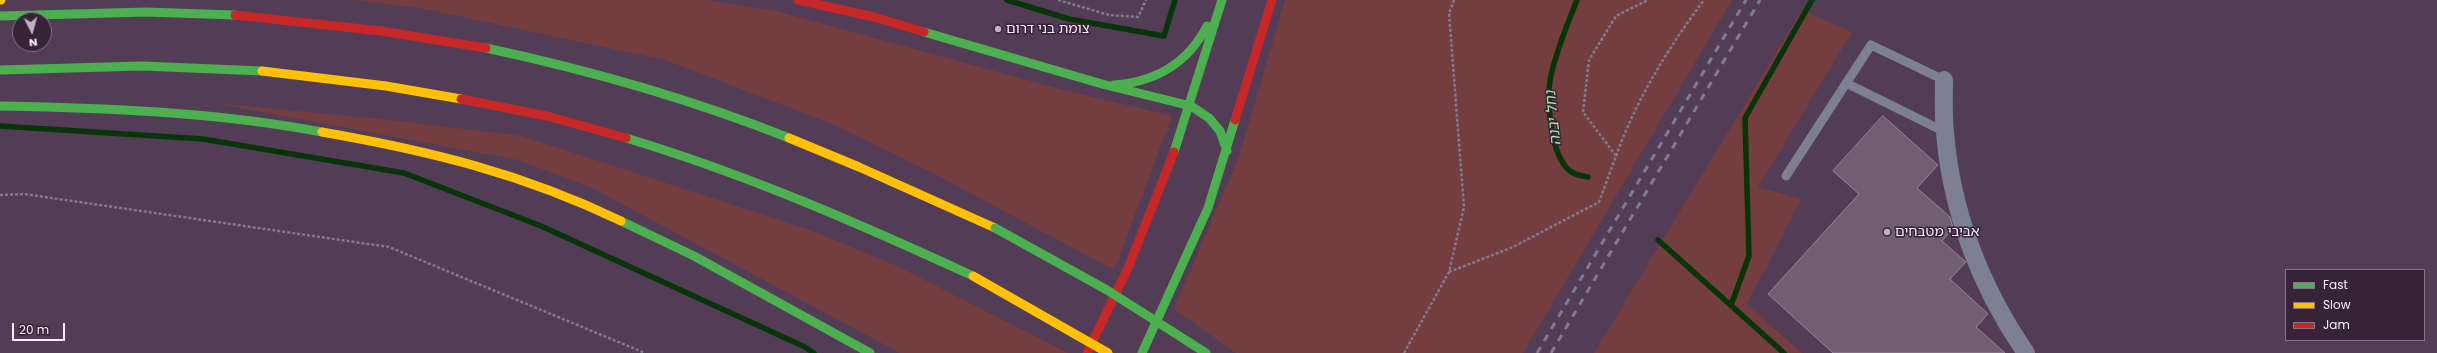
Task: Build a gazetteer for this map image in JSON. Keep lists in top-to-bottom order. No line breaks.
{"water":["נחל יבנה"],"places":["צומת בני דרום","אביבי מטבחים"],"legend":["Fast","Slow","Jam"],"scale_bar":"20 m","north":"bottom"}
